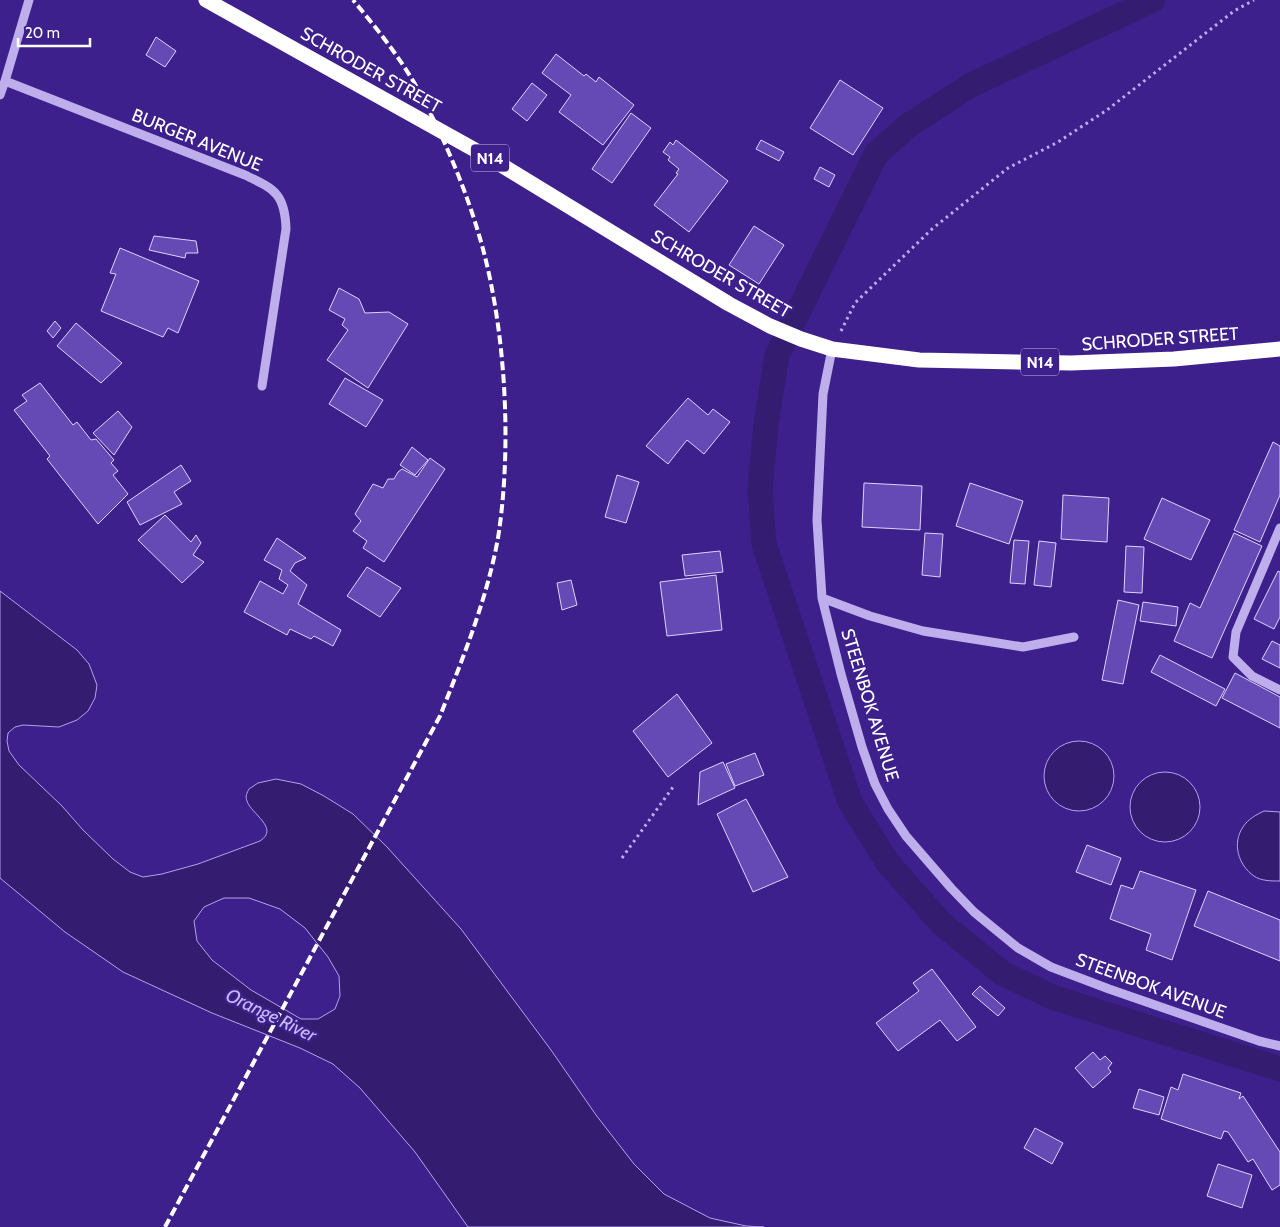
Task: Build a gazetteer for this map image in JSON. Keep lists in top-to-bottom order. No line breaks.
{"streets":{"highway":["SCHRODER STREET","N14"],"street":["BURGER AVENUE","STEENBOK AVENUE"]},"crossings":[["SCHRODER STREET","STEENBOK AVENUE"]],"water":["Orange River"],"scale_bar":"20 m"}
